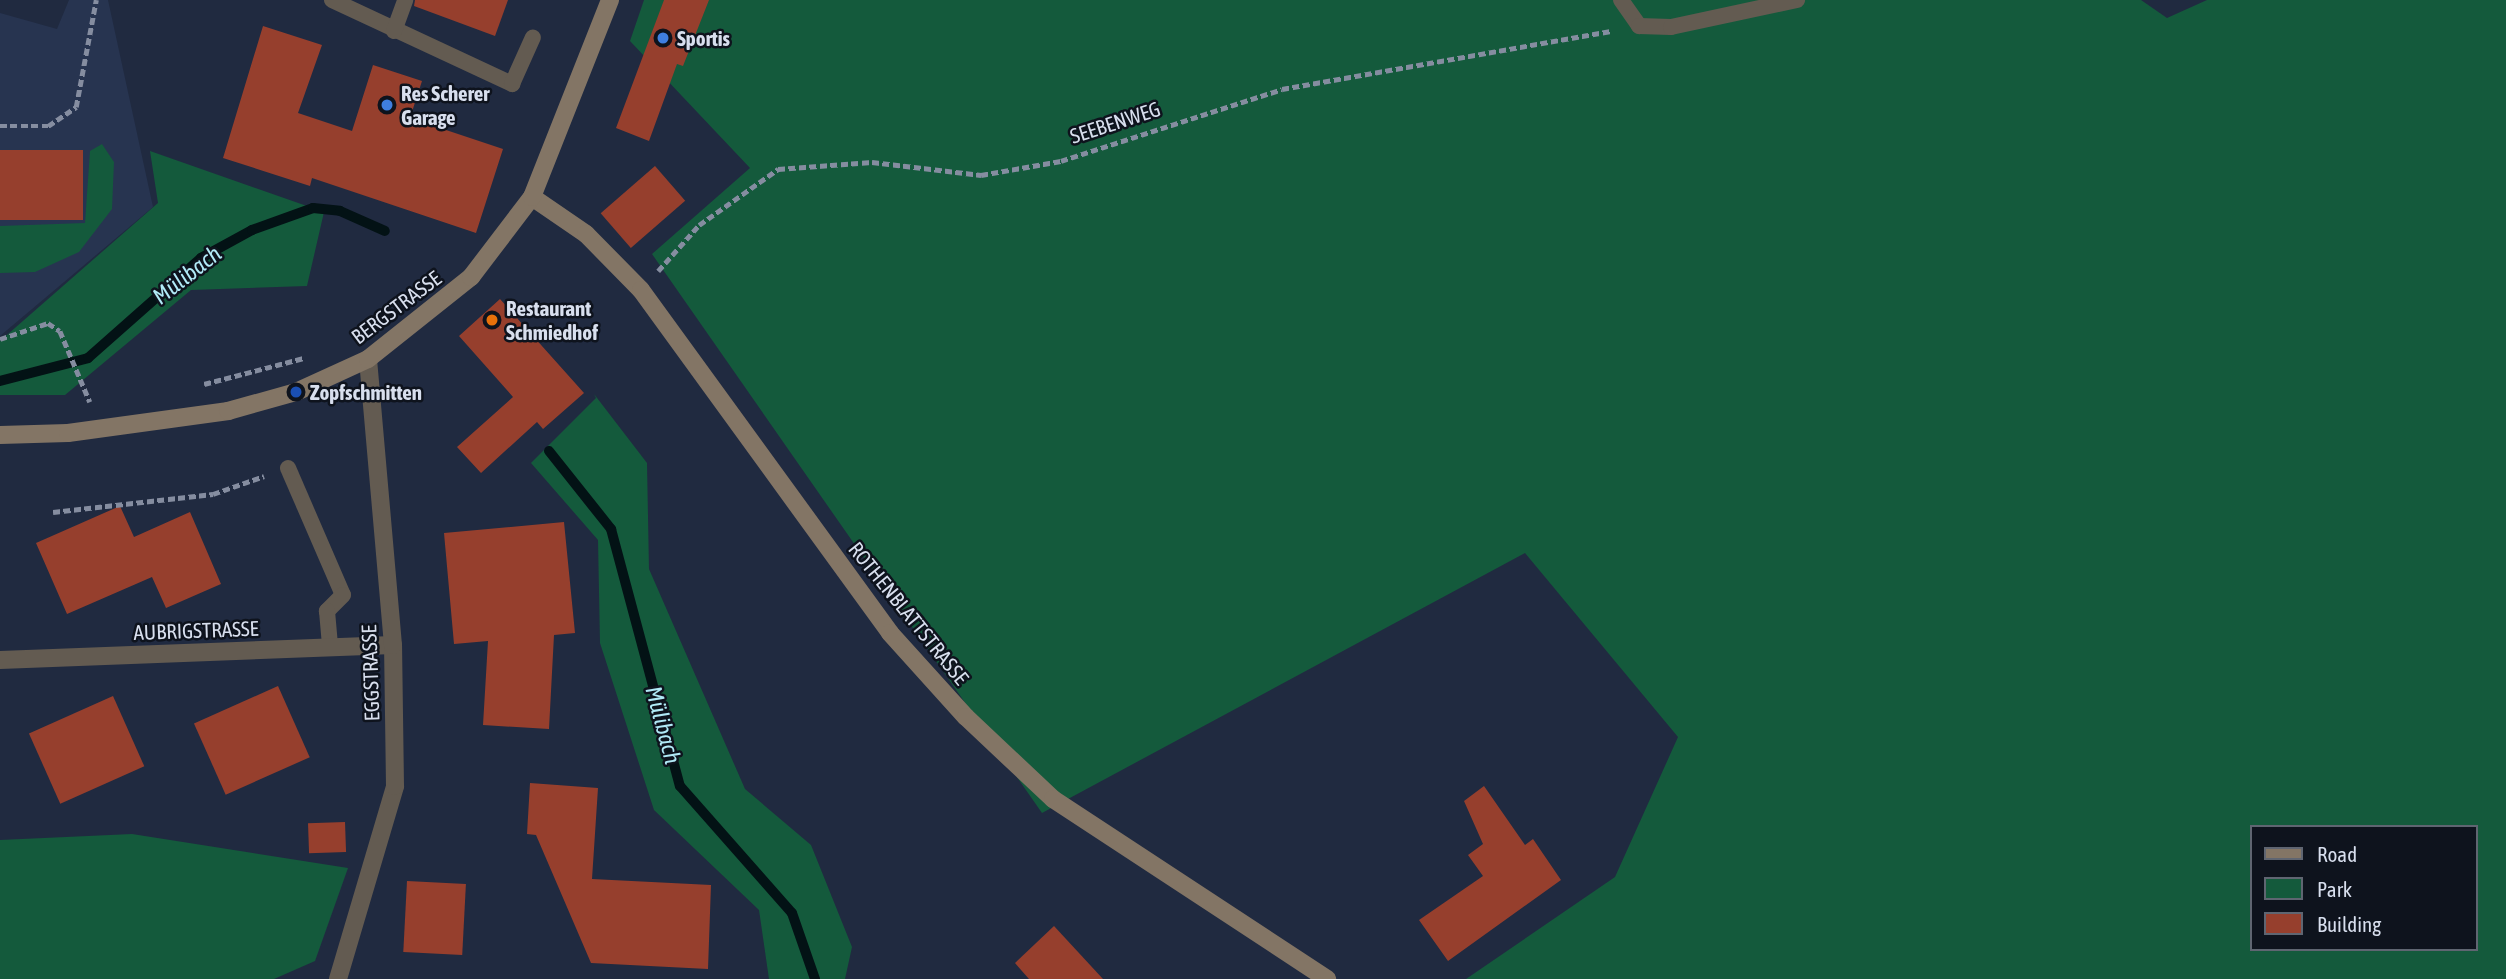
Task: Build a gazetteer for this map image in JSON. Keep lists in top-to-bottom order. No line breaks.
{"streets":{"street":["BERGSTRASSE","ROTHENBLATTSTRASSE","AUBRIGSTRASSE","EGGSTRASSE"],"path":["SEEBENWEG"]},"crossings":[["SEEBENWEG","ROTHENBLATTSTRASSE"],["BERGSTRASSE","ROTHENBLATTSTRASSE"],["BERGSTRASSE","EGGSTRASSE"],["AUBRIGSTRASSE","EGGSTRASSE"]],"water":["Mülibach"],"places":["Sportis","Res Scherer Garage","Restaurant Schmiedhof","Zopfschmitten"],"legend":["Road","Park","Building"]}
